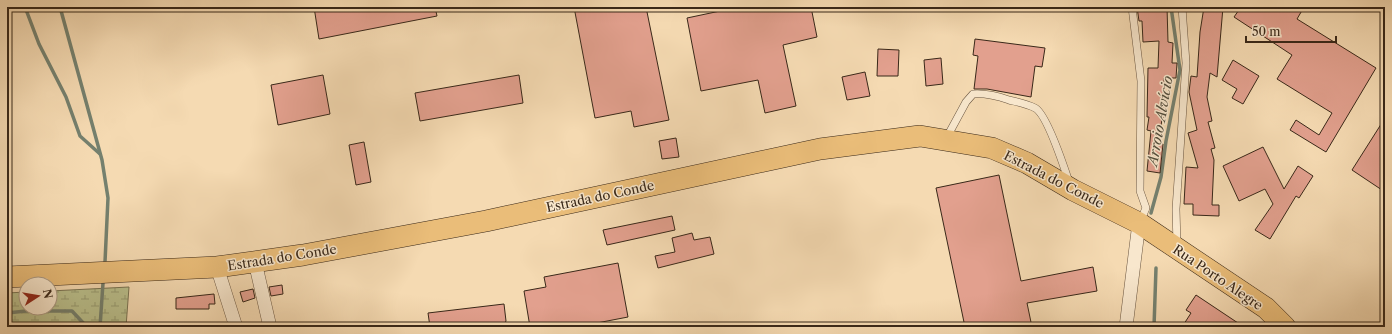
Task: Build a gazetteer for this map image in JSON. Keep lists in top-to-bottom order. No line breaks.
{"streets":{"main road":["Estrada do Conde","Rua Porto Alegre"]},"crossings":[["Estrada do Conde","Rua Porto Alegre"]],"water":["Arroio Alvício"],"scale_bar":"50 m","north":"right"}
